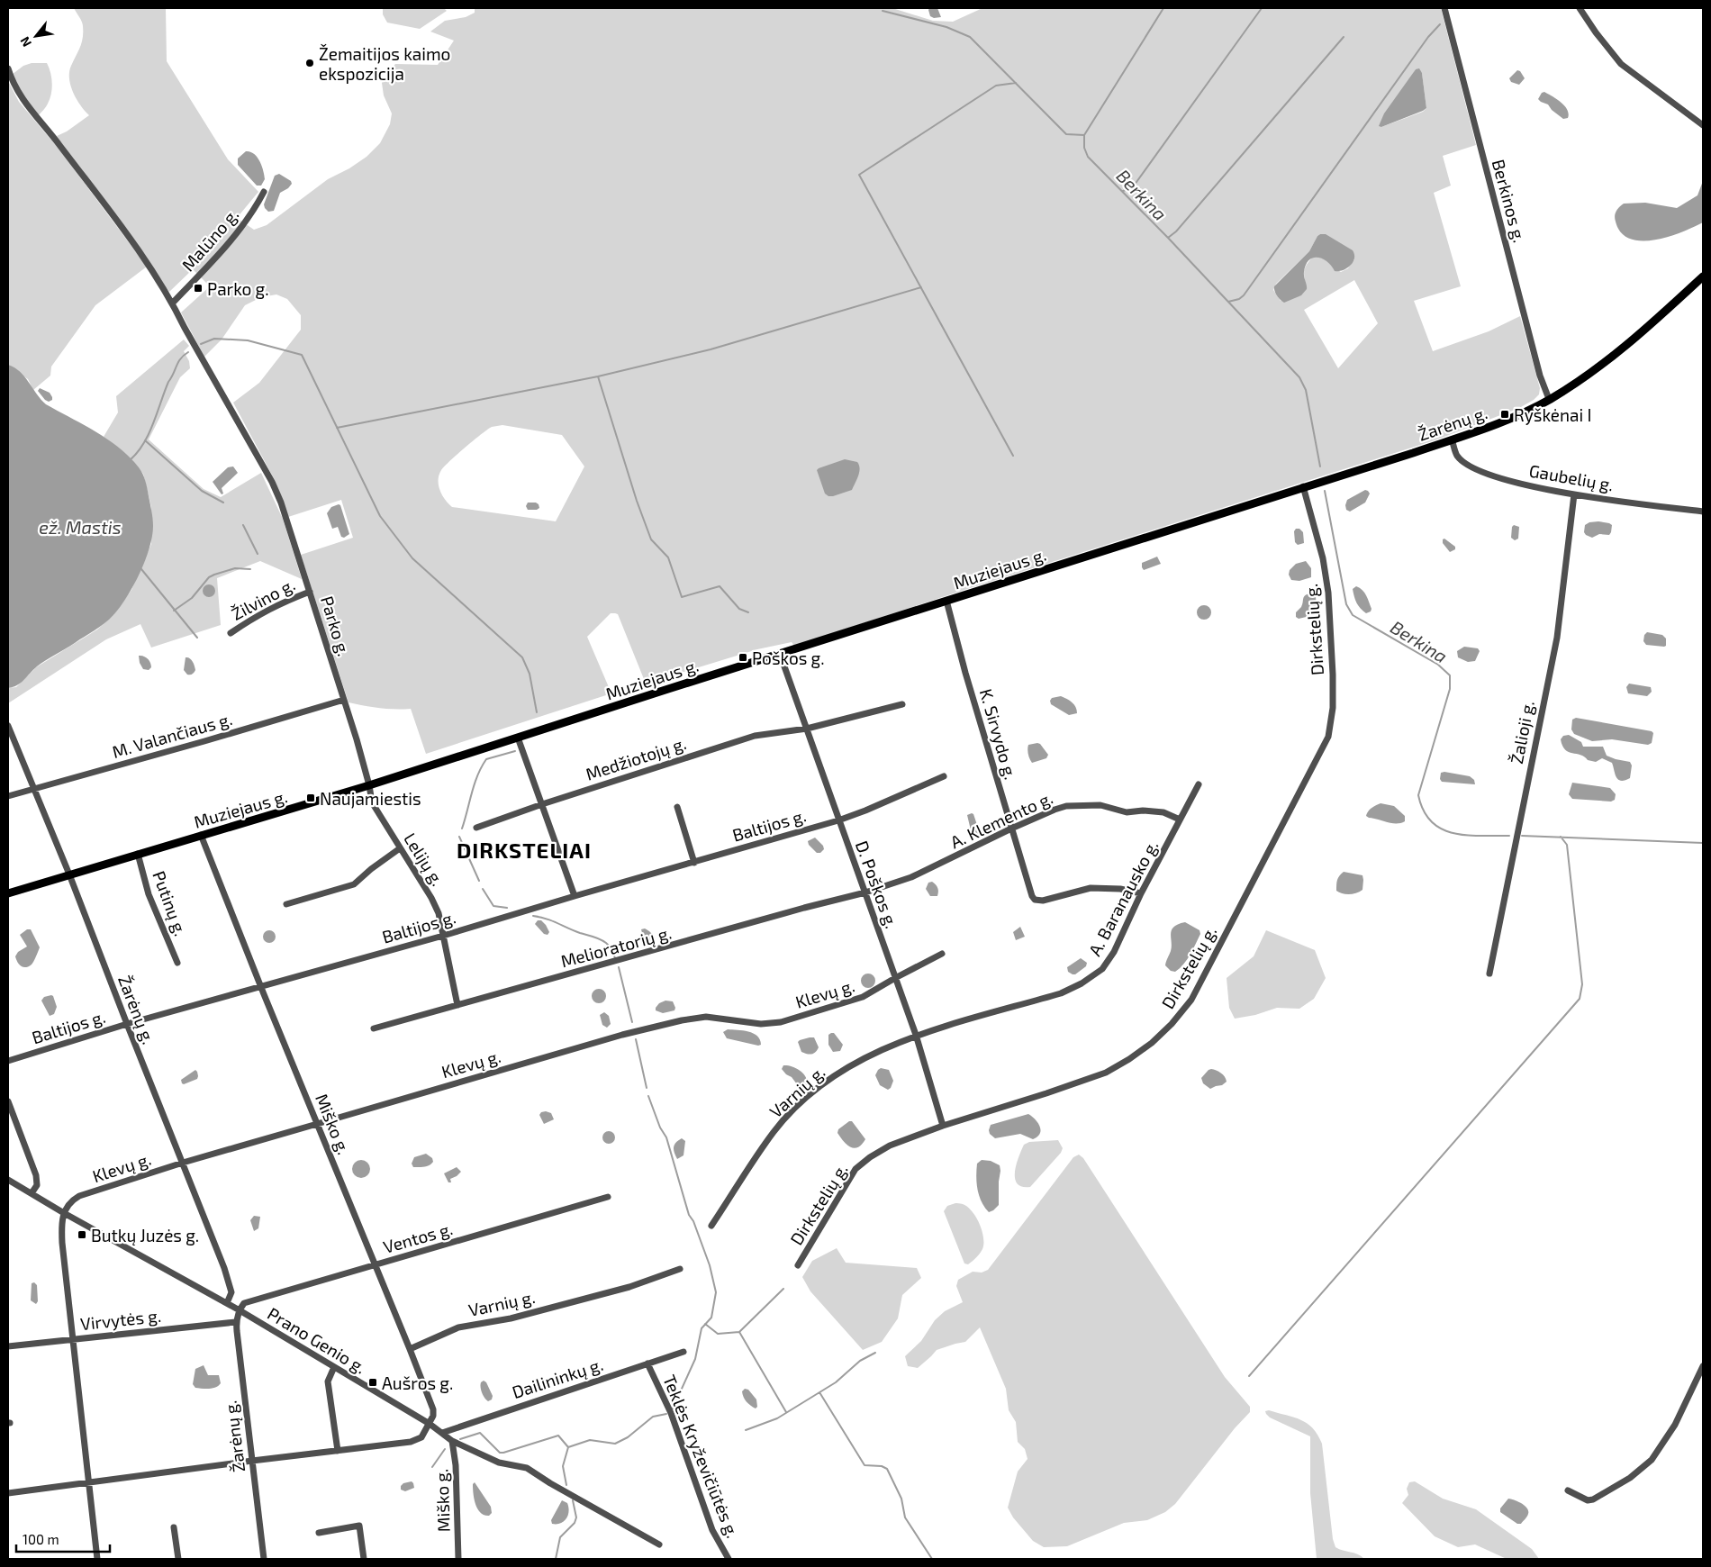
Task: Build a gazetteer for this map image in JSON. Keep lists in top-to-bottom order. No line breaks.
{"streets":{"main road":["Žarėnų g.","Muziejaus g."],"street":["Berkinos g.","Malūno g.","Gaubelių g.","Žilvino g.","Parko g.","Dirkstelių g.","Žalioji g.","K. Sirvydo g.","M. Valančiaus g.","Medžiotojų g.","A. Klemento g.","Baltijos g.","Lelijų g.","D. Poškos g.","A. Baranausko g.","Putinų g.","Melioratorių g.","Klevų g.","Varnių g.","Miško g.","Ventos g.","Virvytės g.","Prano Genio g.","Dailininkų g.","Teklės Kryževičiūtės g."]},"crossings":[["Berkinos g.","Žarėnų g."],["Malūno g.","Parko g."],["Žarėnų g.","Gaubelių g."],["Žarėnų g.","Muziejaus g."],["Žarėnų g.","Dirkstelių g."],["Žarėnų g.","M. Valančiaus g."],["Žarėnų g.","Baltijos g."],["Žarėnų g.","Klevų g."],["Žarėnų g.","Ventos g."],["Žarėnų g.","Virvytės g."],["Žarėnų g.","Prano Genio g."],["Gaubelių g.","Žalioji g."],["Muziejaus g.","Parko g."],["Muziejaus g.","Dirkstelių g."],["Muziejaus g.","K. Sirvydo g."],["Muziejaus g.","Lelijų g."],["Muziejaus g.","D. Poškos g."],["Muziejaus g.","Putinų g."],["Muziejaus g.","Miško g."],["Žilvino g.","Parko g."],["Parko g.","M. Valančiaus g."],["Parko g.","Lelijų g."],["Dirkstelių g.","D. Poškos g."],["K. Sirvydo g.","A. Klemento g."],["K. Sirvydo g.","A. Baranausko g."],["Medžiotojų g.","D. Poškos g."],["A. Klemento g.","D. Poškos g."],["A. Klemento g.","A. Baranausko g."],["A. Klemento g.","Melioratorių g."],["Baltijos g.","Lelijų g."],["Baltijos g.","D. Poškos g."],["Baltijos g.","Miško g."],["Lelijų g.","Melioratorių g."],["D. Poškos g.","A. Baranausko g."],["D. Poškos g.","Melioratorių g."],["D. Poškos g.","Klevų g."],["D. Poškos g.","Varnių g."],["A. Baranausko g.","Varnių g."],["Klevų g.","Miško g."],["Klevų g.","Prano Genio g."],["Varnių g.","Miško g."],["Miško g.","Ventos g."],["Miško g.","Prano Genio g."],["Ventos g.","Prano Genio g."],["Prano Genio g.","Dailininkų g."],["Dailininkų g.","Teklės Kryževičiūtės g."]],"districts":["DIRKSTELIAI"],"water":["Berkina","ež. Mastis"],"places":{"other":["Žemaitijos kaimo ekspozicija"],"transit":["Parko g.","Ryškėnai I","Poškos g.","Naujamiestis","Butkų Juzės g.","Aušros g."]},"scale_bar":"100 m","north":"bottom left"}
